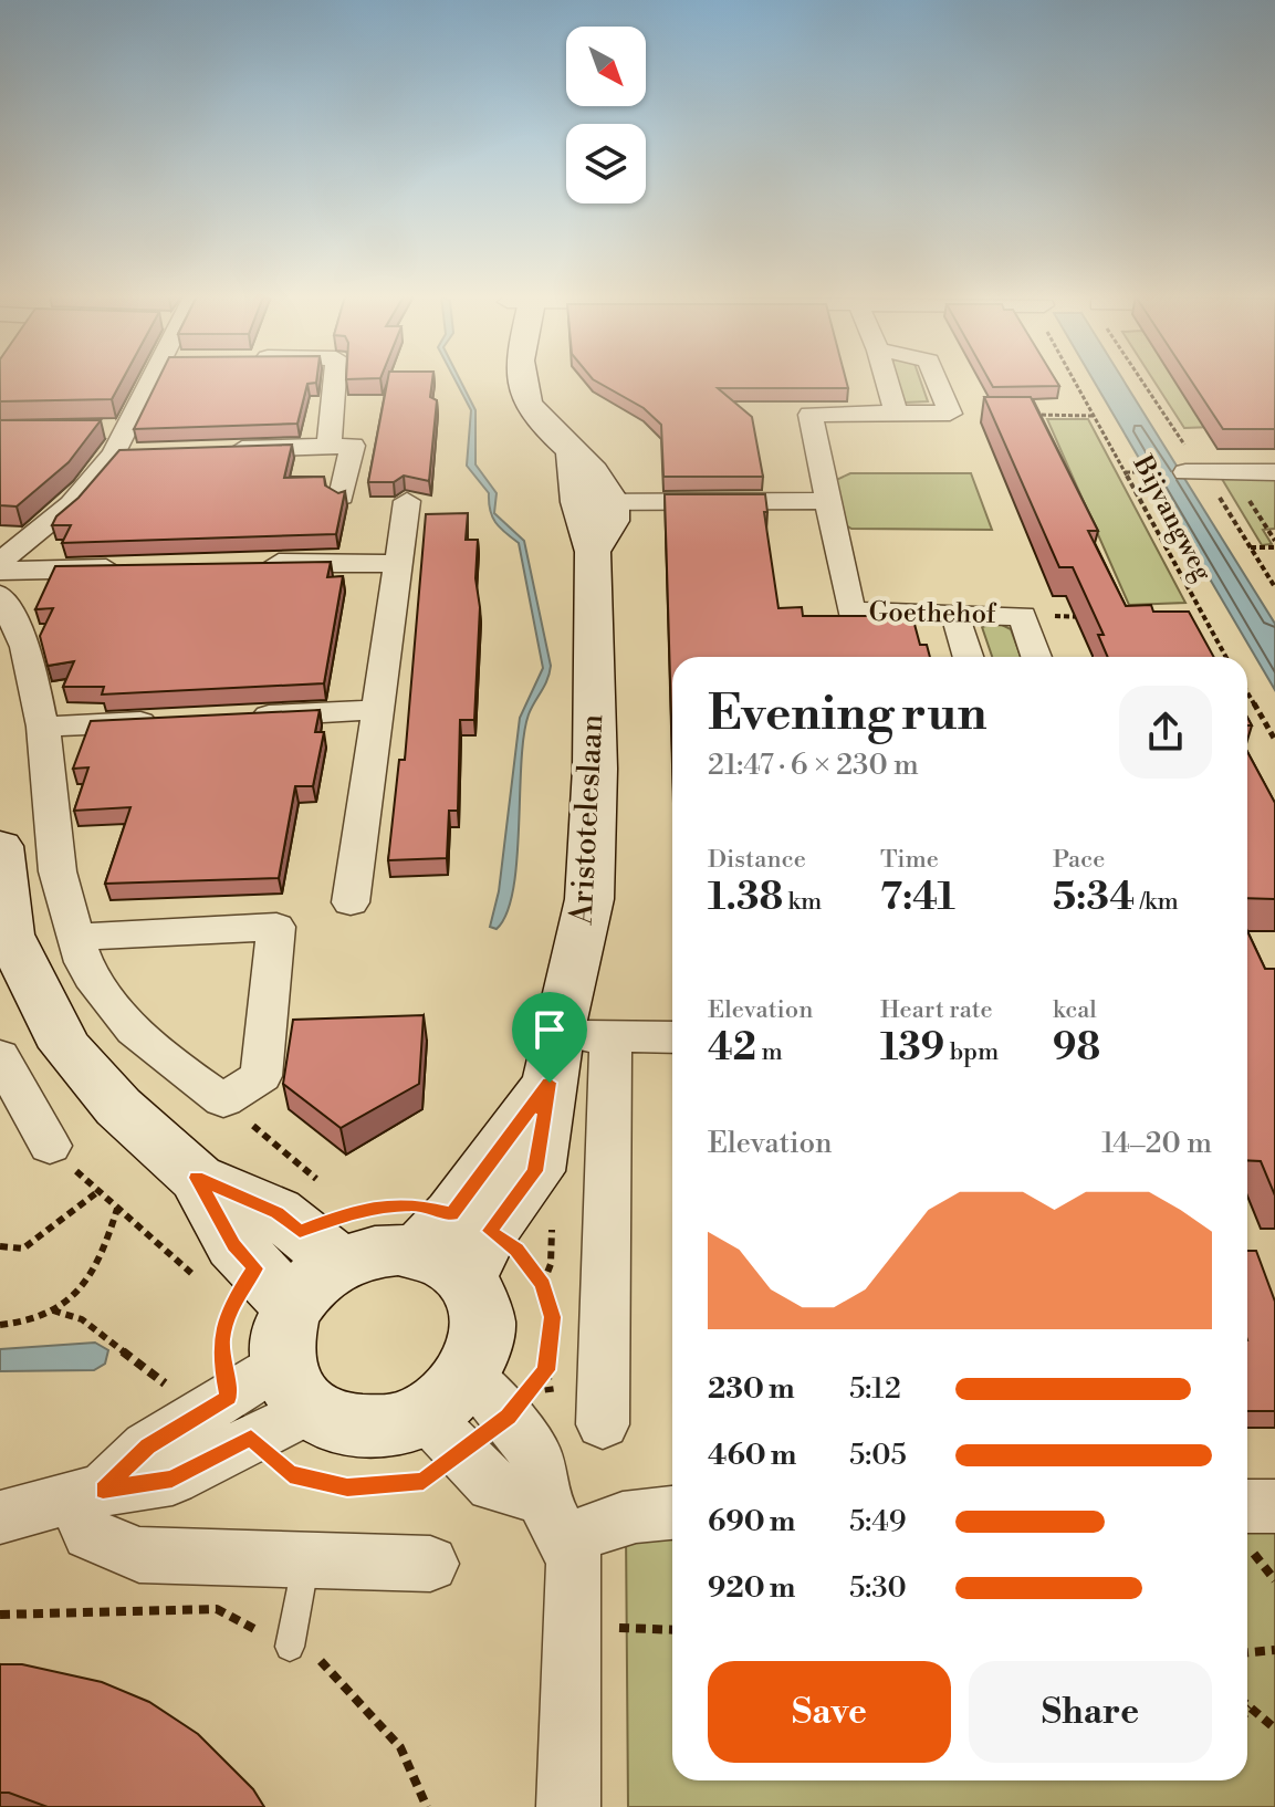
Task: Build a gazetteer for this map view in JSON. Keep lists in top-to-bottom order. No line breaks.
{"streets":{"street":["Goethehof","Aristoteleslaan"],"path":["Bijvangweg"]},"north":"bottom right","page":{"heading":["Evening run","21:47 · 6 × 230 m"],"stats":[["Distance","1.38 km"],["Time","7:41"],["Pace","5:34 /km"],["Elevation","42 m"],["Heart rate","139 bpm"],["kcal","98"]],"chart":["Elevation","14–20 m"],"list":[{"name":"230 m","note":"5:12"},{"name":"460 m","note":"5:05"},{"name":"690 m","note":"5:49"},{"name":"920 m","note":"5:30"}],"buttons":["Save","Share"]}}
